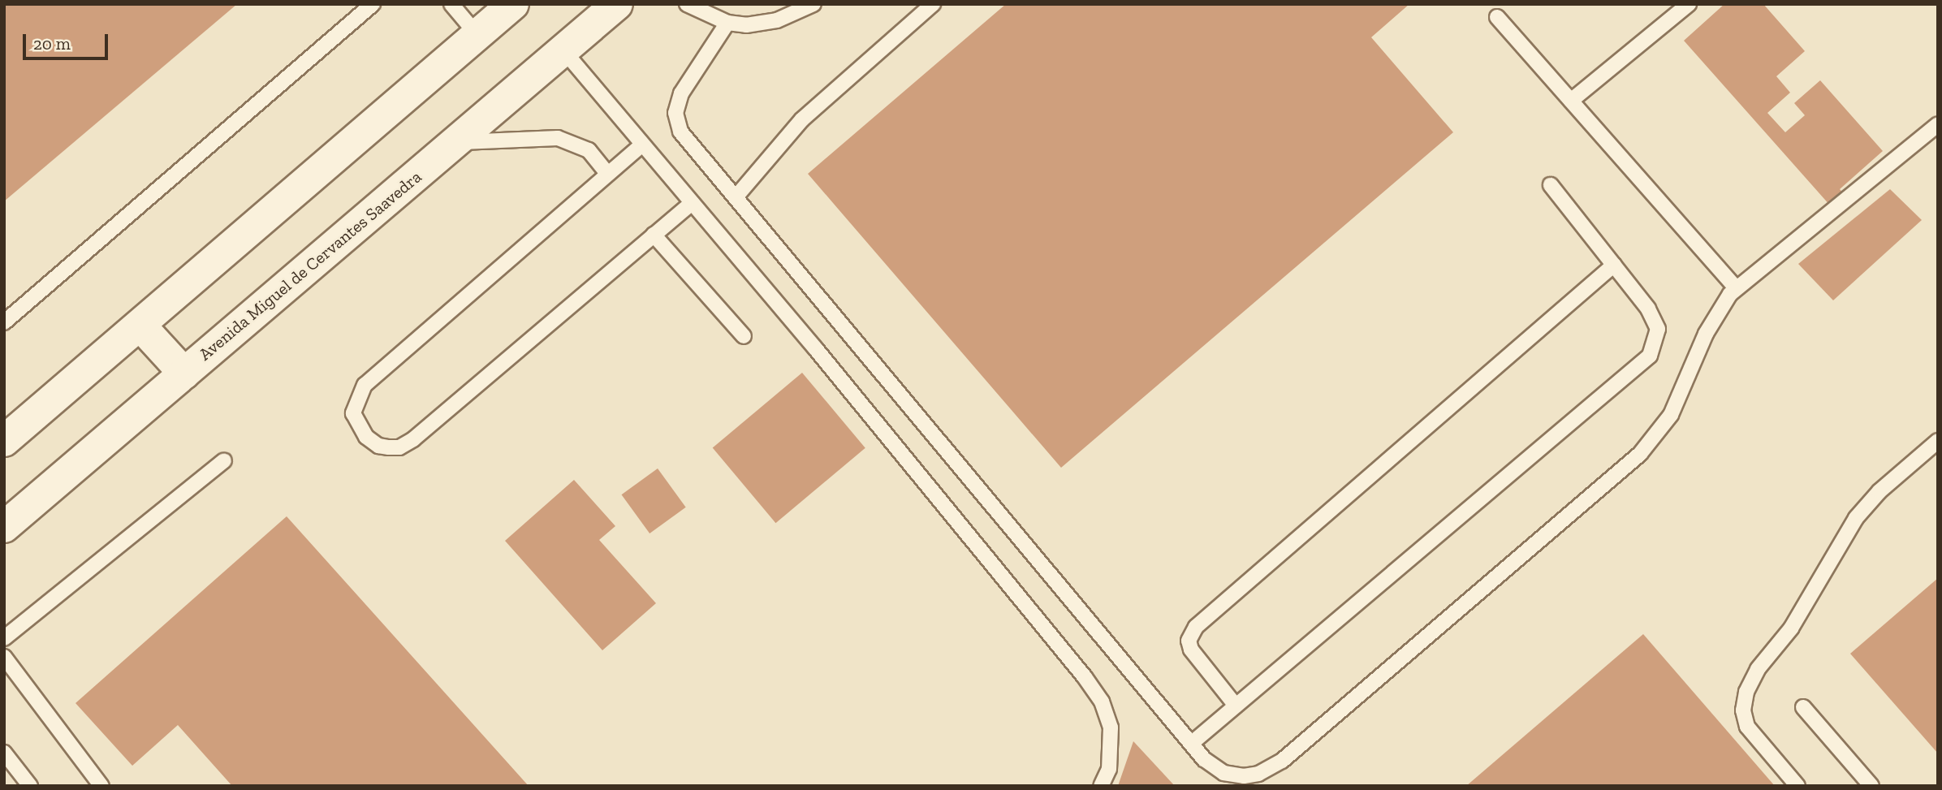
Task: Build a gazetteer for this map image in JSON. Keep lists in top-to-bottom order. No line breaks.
{"streets":{"street":["Avenida Miguel de Cervantes Saavedra"]},"scale_bar":"20 m"}
